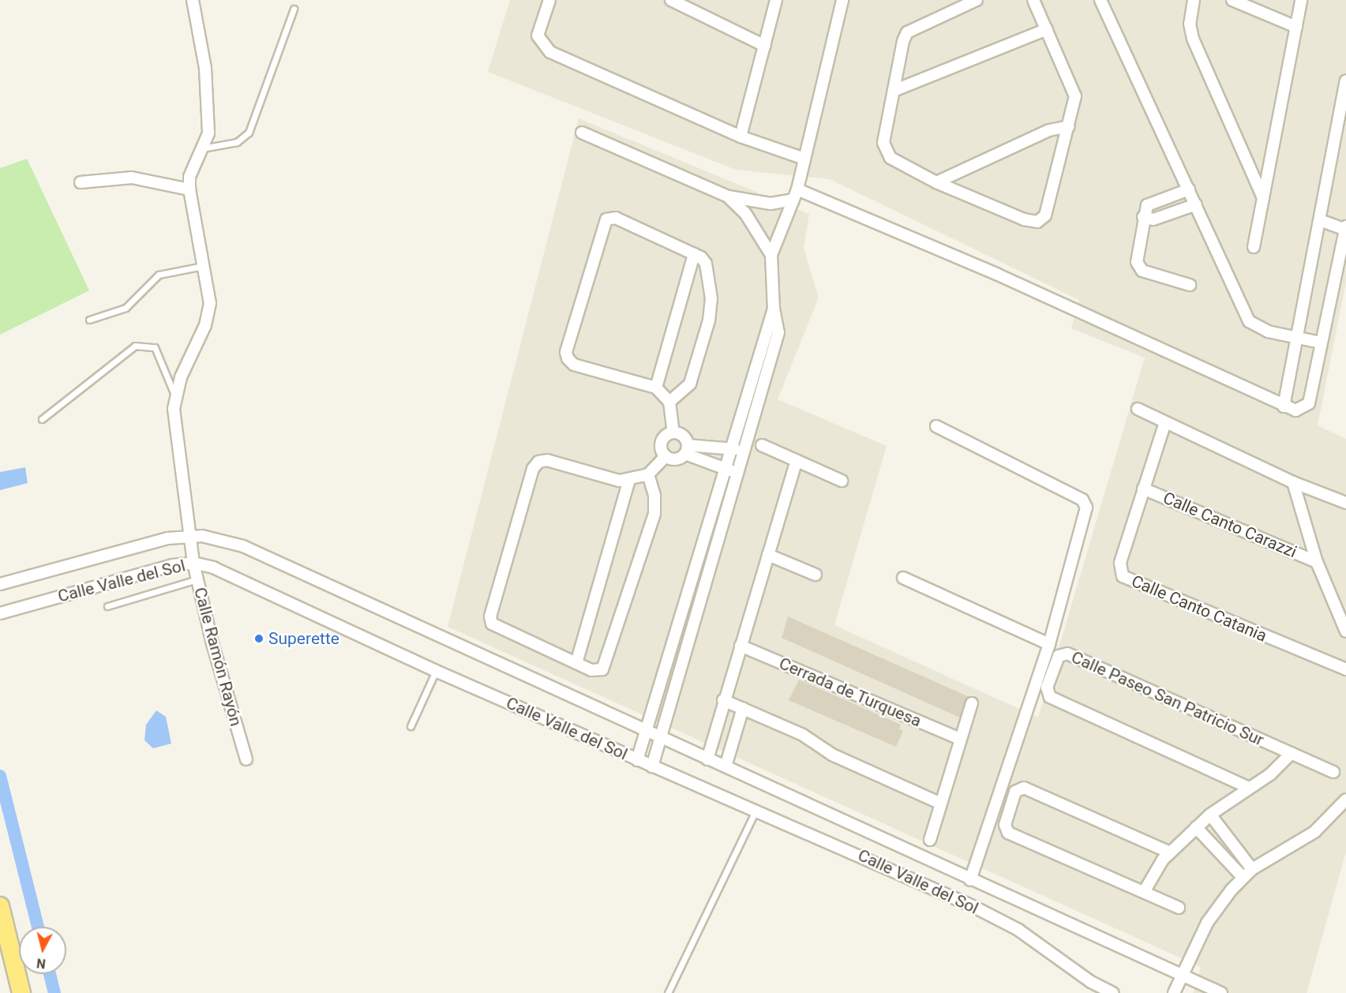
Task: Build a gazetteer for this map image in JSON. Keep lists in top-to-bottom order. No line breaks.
{"streets":{"street":["Calle Canto Carazzi","Calle Valle del Sol","Calle Canto Catania","Calle Ramón Rayón","Cerrada de Turquesa","Calle Paseo San Patricio Sur"]},"crossings":[["Calle Canto Carazzi","Calle Canto Catania"],["Calle Valle del Sol","Calle Ramón Rayón"]],"places":["Superette"],"north":"bottom"}
